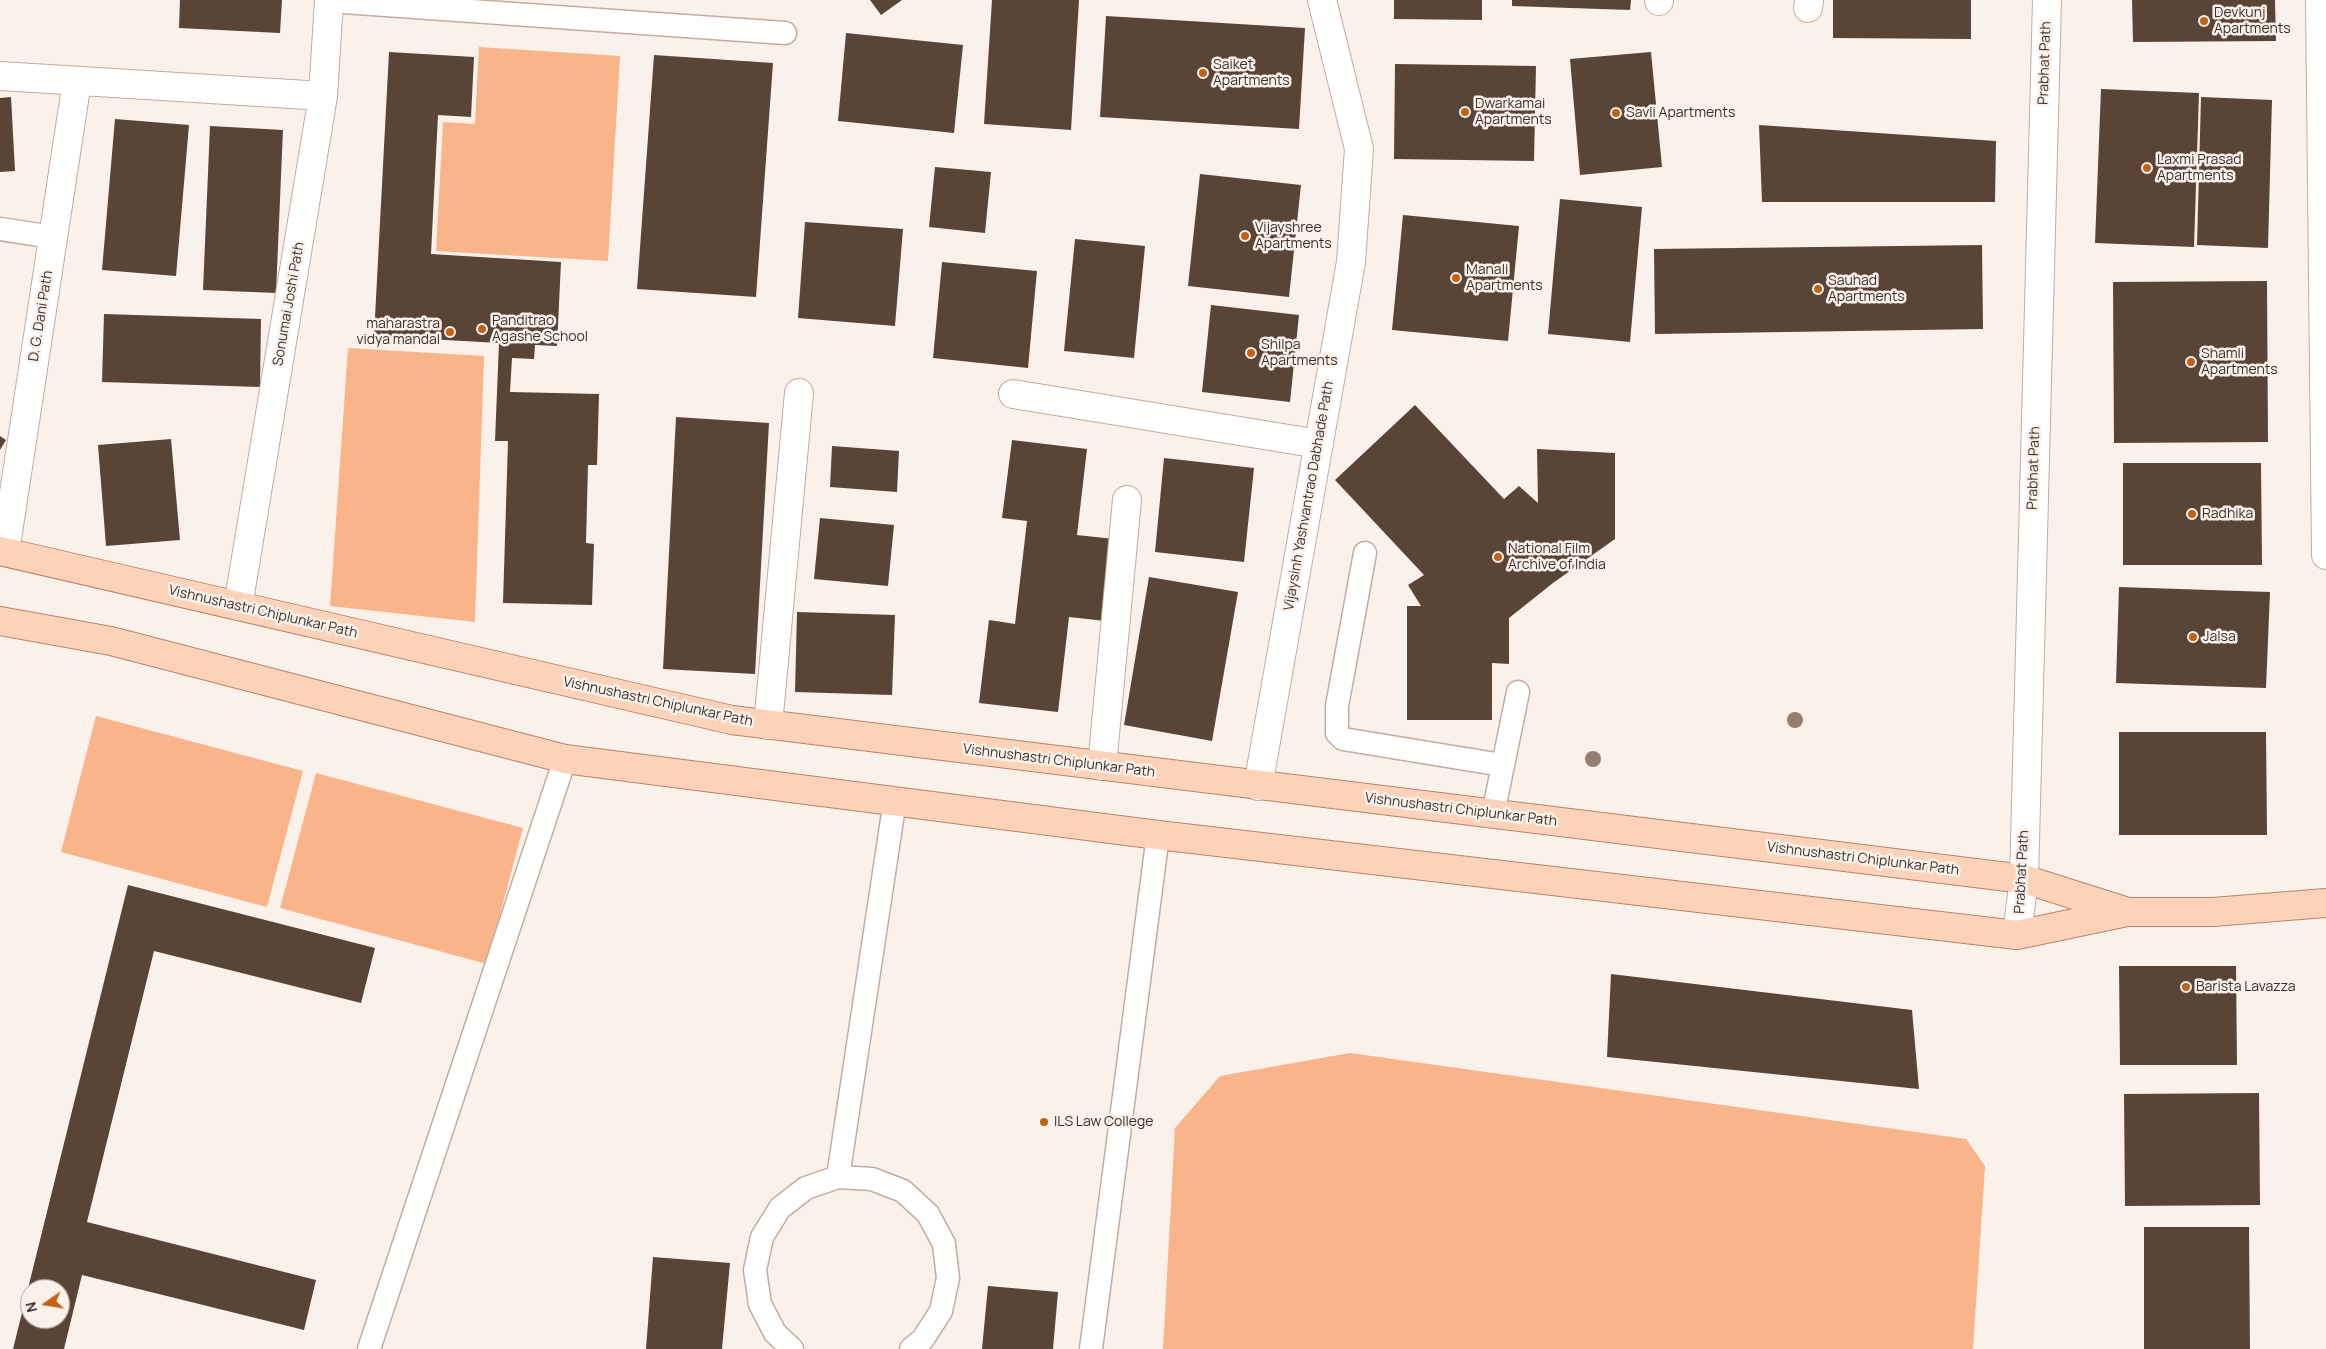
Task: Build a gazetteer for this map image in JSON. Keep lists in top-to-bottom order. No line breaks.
{"streets":{"main road":["Vishnushastri Chiplunkar Path"],"street":["Prabhat Path","Sonumai Joshi Path","D. G. Dani Path","Vijaysinh Yashvantrao Dabhade Path"]},"crossings":[["Prabhat Path","Vishnushastri Chiplunkar Path"],["Sonumai Joshi Path","Vishnushastri Chiplunkar Path"],["D. G. Dani Path","Vishnushastri Chiplunkar Path"],["Vijaysinh Yashvantrao Dabhade Path","Vishnushastri Chiplunkar Path"]],"places":["Devkunj Apartments","Saiket Apartments","Dwarkamai Apartments","Savli Apartments","Laxmi Prasad Apartments","Vijayshree Apartments","Manali Apartments","Sauhad Apartments","Panditrao Agashe School","maharastra vidya mandal","Shilpa Apartments","Shamli Apartments","Radhika","National Film Archive of India","Jalsa","Barista Lavazza","ILS Law College"],"north":"left"}
